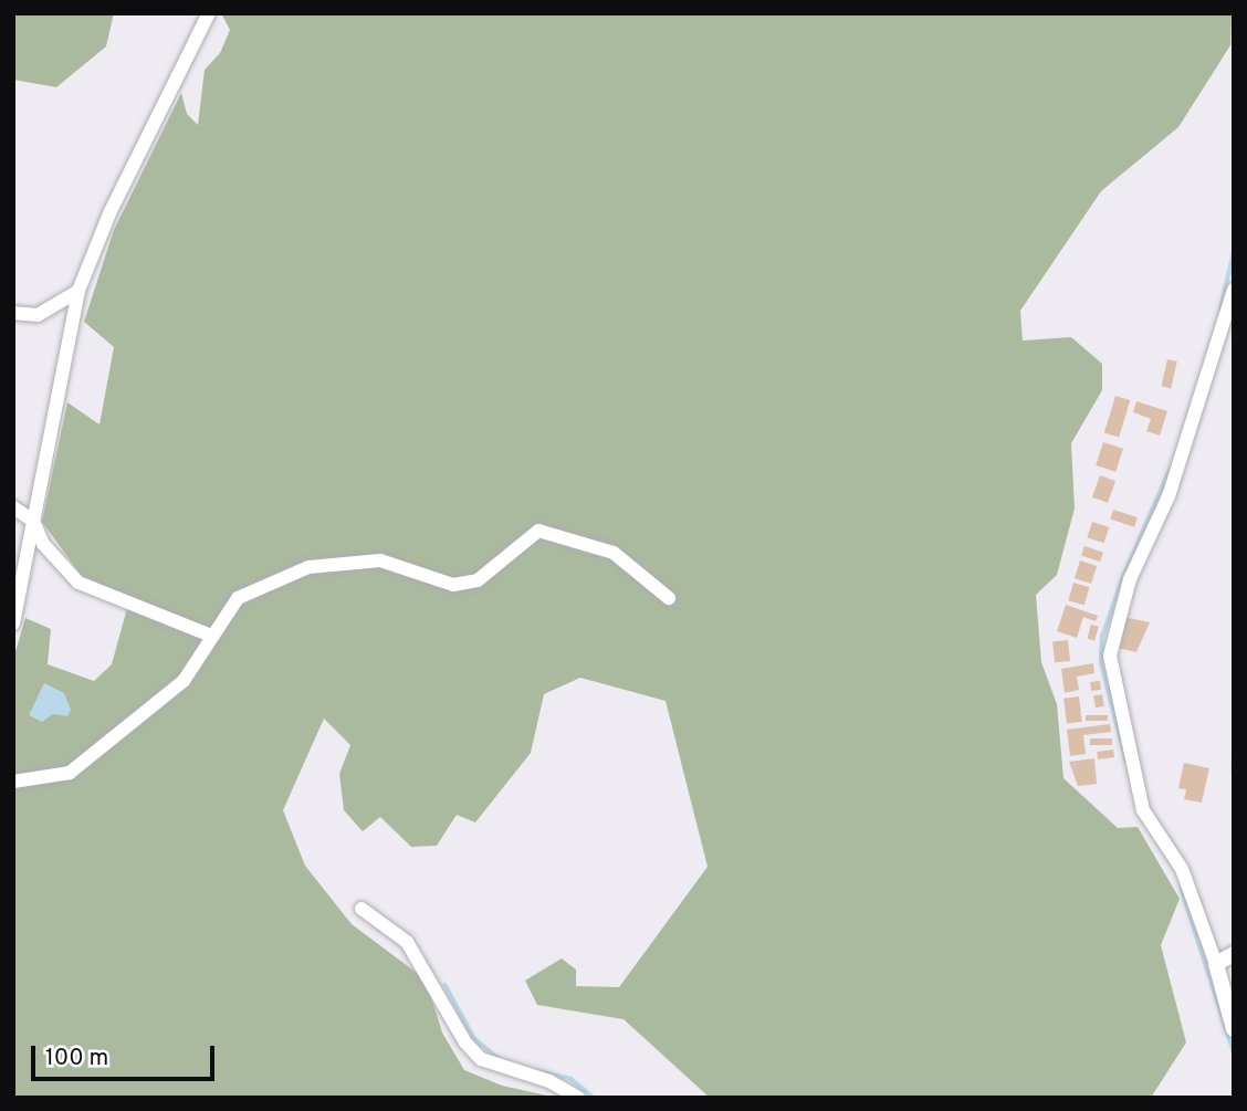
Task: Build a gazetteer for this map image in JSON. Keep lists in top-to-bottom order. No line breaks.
{"scale_bar":"100 m"}
